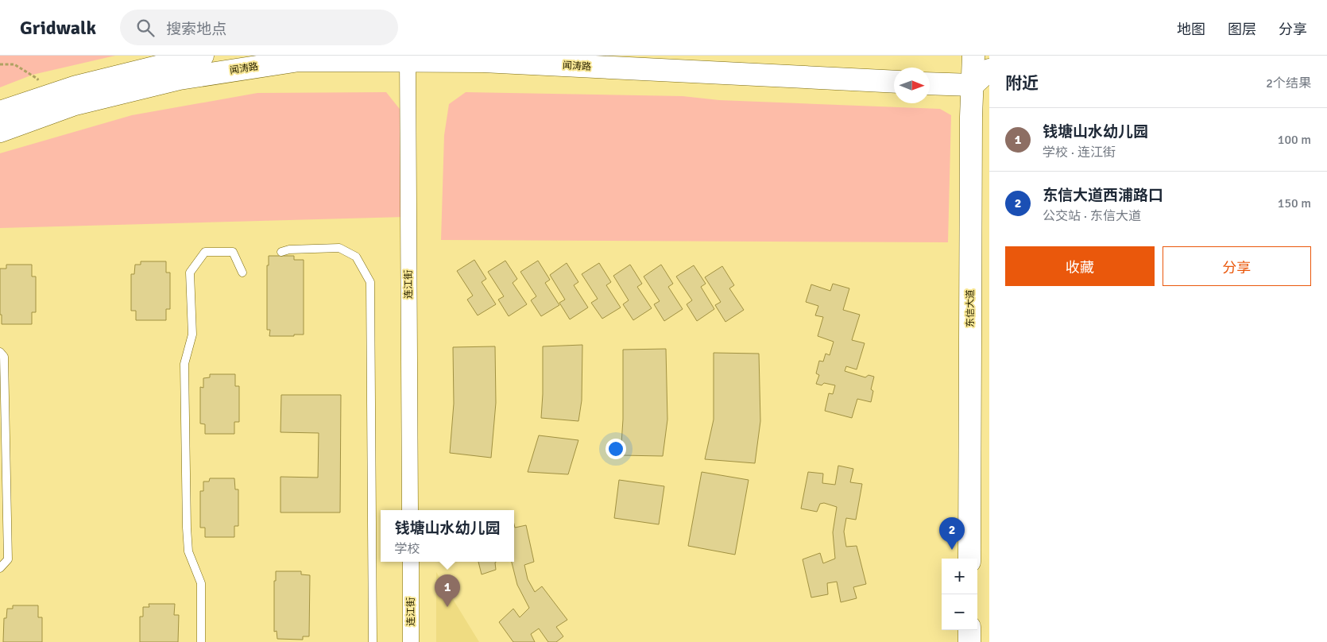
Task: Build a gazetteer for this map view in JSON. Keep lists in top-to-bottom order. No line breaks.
{"streets":{"main road":["闻涛路","东信大道"],"street":["连江街"]},"crossings":[["闻涛路","连江街"]],"north":"right","page":{"header":"Gridwalk","search":"搜索地点","nav":["地图","图层","分享"],"heading":["附近","2个结果"],"list":[{"mark":"1","name":"钱塘山水幼儿园","note":"学校 · 连江街","value":"100 m"},{"mark":"2","name":"东信大道西浦路口","note":"公交站 · 东信大道","value":"150 m"}],"buttons":["收藏","分享"],"popup":["钱塘山水幼儿园","学校"],"pins":["2","1"],"map_buttons":["+","−"]}}
